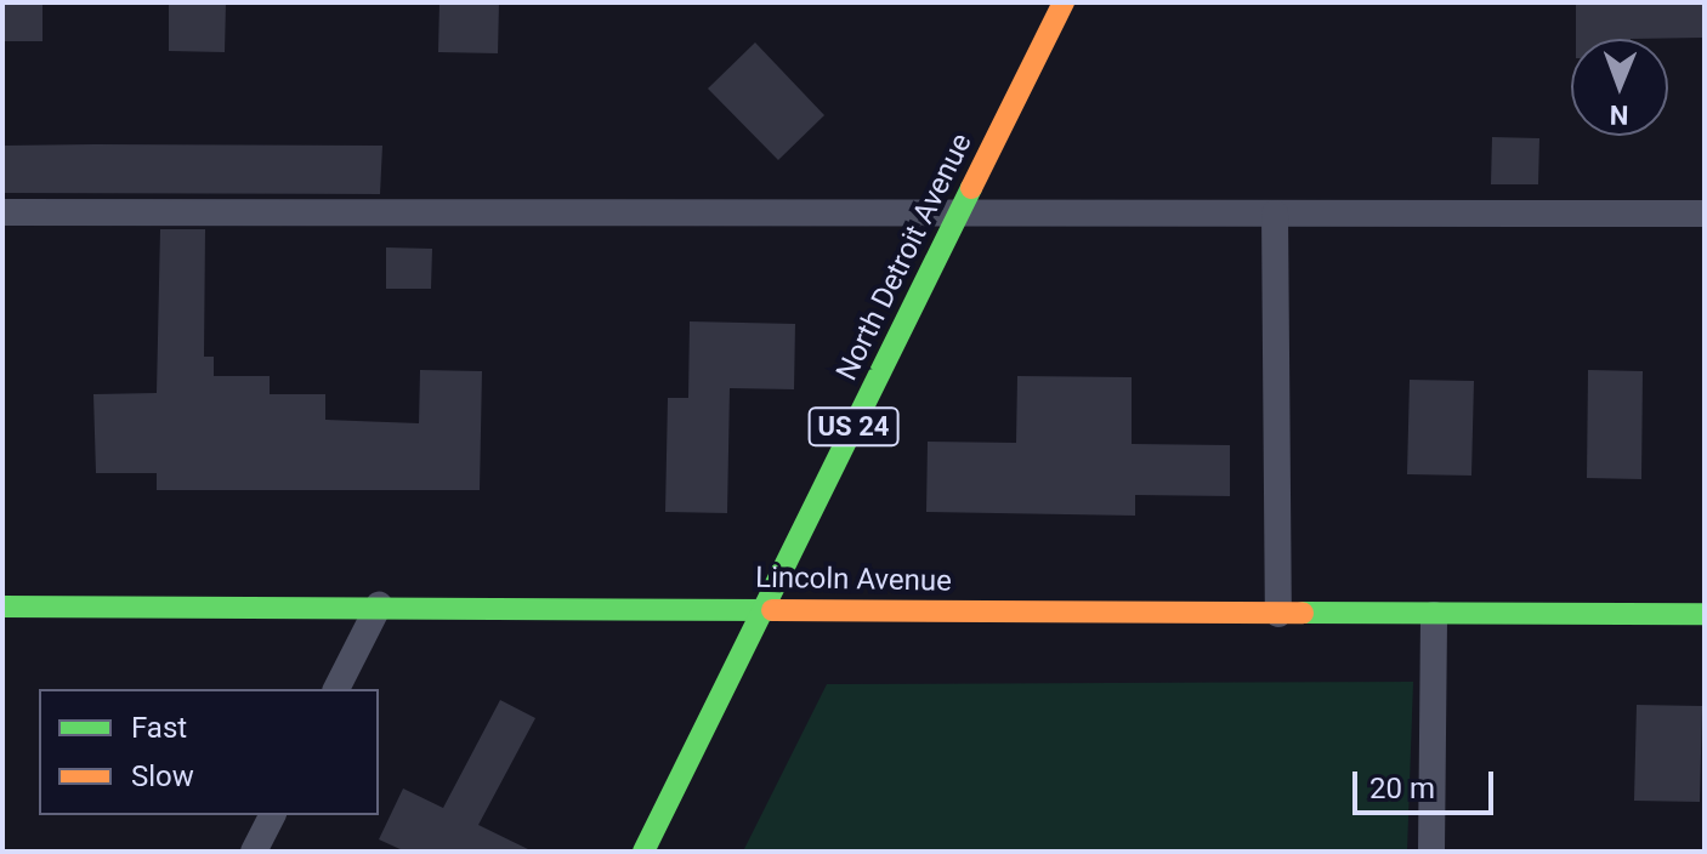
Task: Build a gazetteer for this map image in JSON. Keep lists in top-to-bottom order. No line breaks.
{"streets":{"street":["North Detroit Avenue","US 24","Lincoln Avenue"]},"crossings":[["North Detroit Avenue","Lincoln Avenue"]],"legend":["Fast","Slow"],"scale_bar":"20 m","north":"bottom"}
